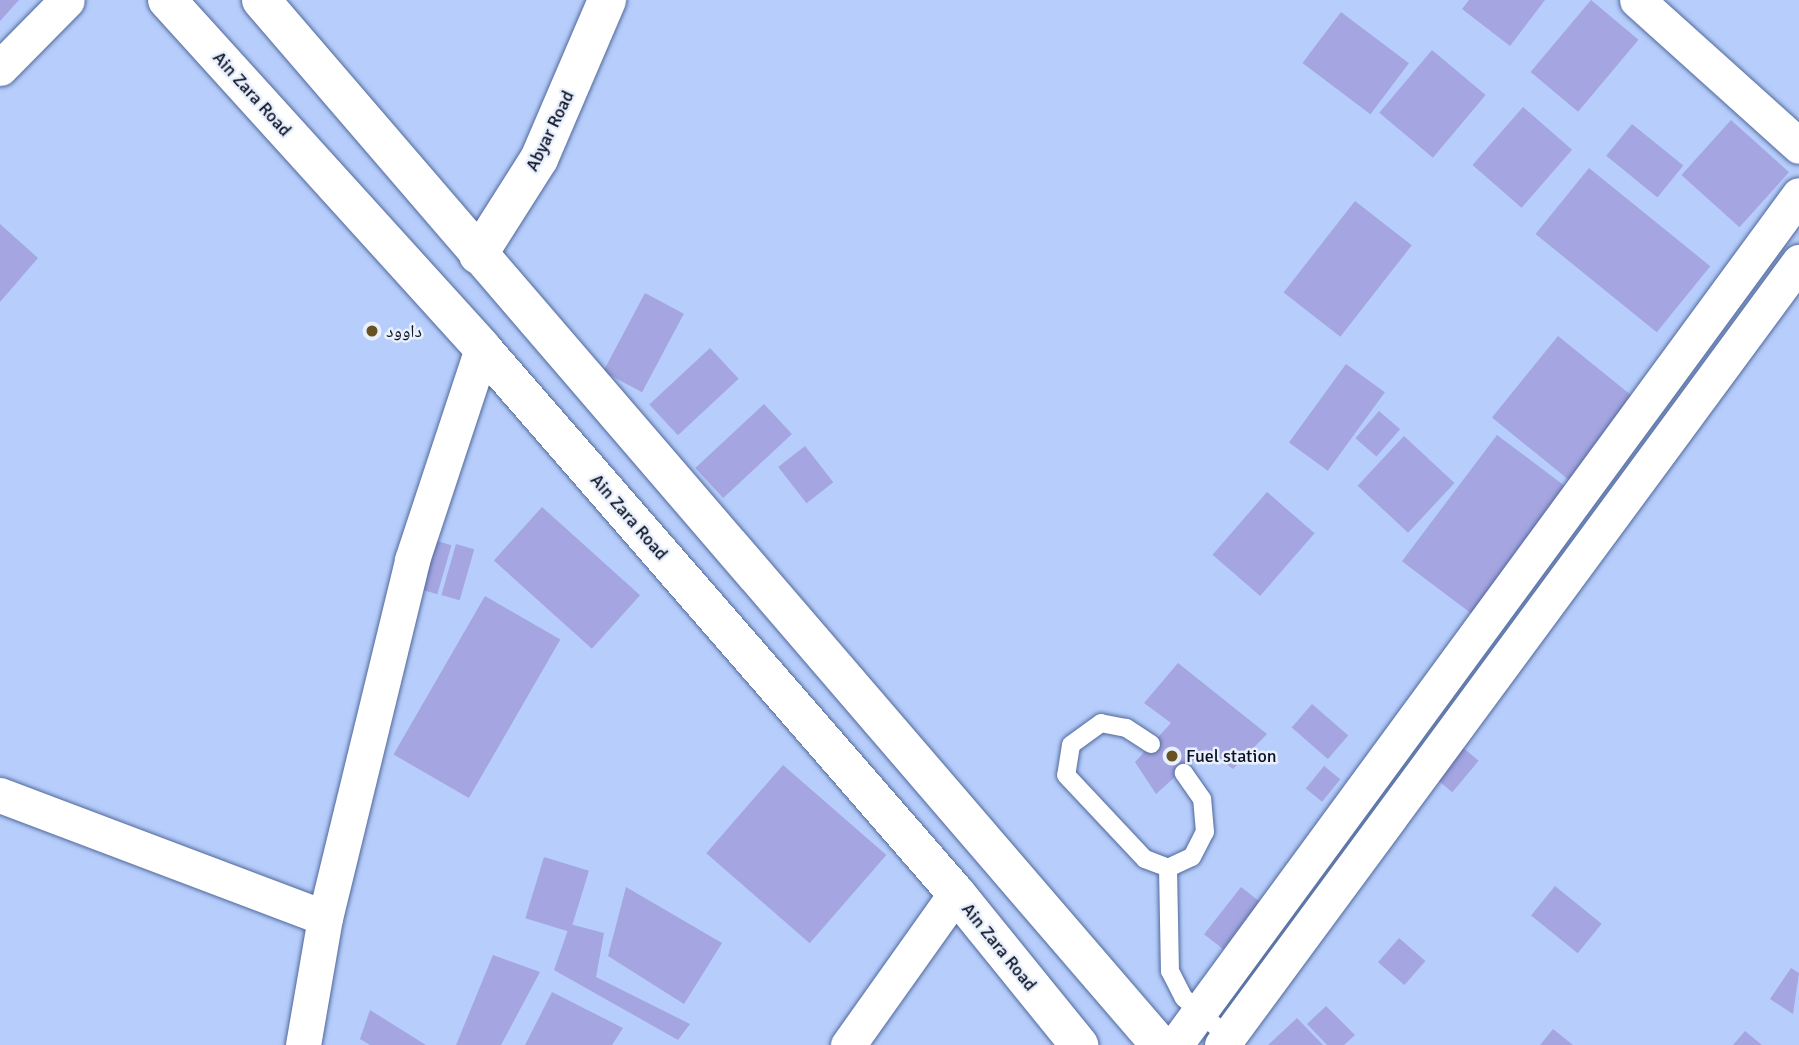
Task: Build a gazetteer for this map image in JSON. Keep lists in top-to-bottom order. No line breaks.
{"streets":{"main road":["Ain Zara Road","Abyar Road"]},"places":["داوود","Fuel station"]}
